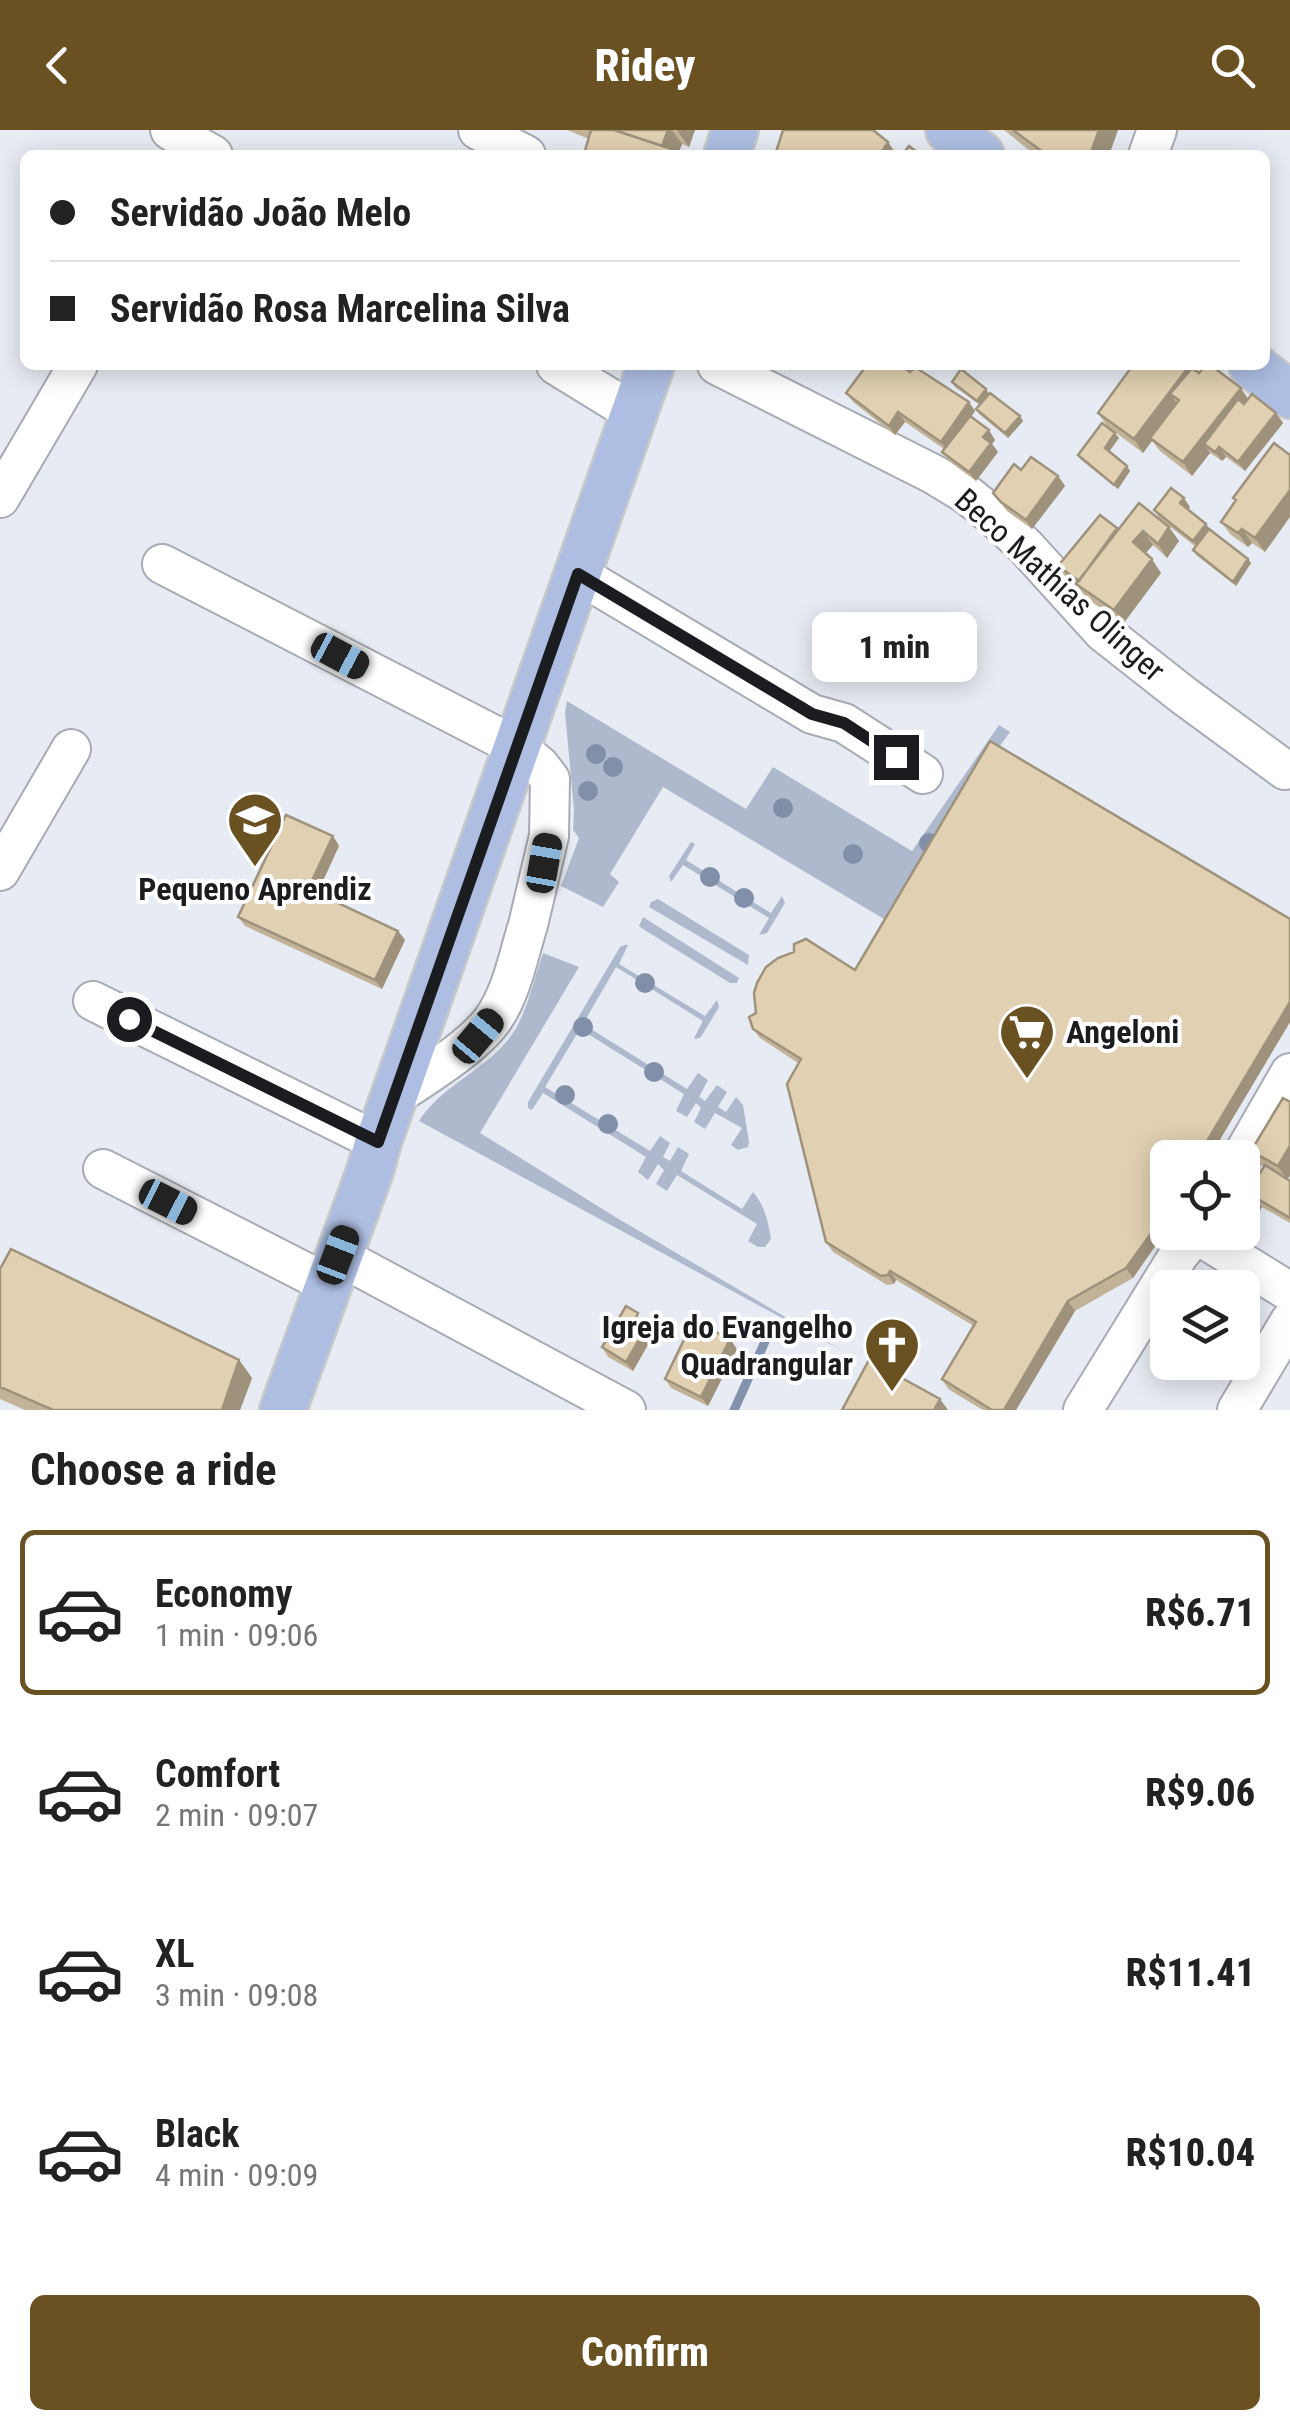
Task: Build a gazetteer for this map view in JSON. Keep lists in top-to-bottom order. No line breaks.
{"streets":{"street":["Beco Mathias Olinger"]},"places":{"school or university":["Pequeno Aprendiz"],"supermarket":["Angeloni"],"church":["Igreja do Evangelho Quadrangular"]},"page":{"header":"Ridey","banner":["Servidão João Melo","Servidão Rosa Marcelina Silva"],"bubble":"1 min","heading":"Choose a ride","list":[{"name":"Economy","note":"1 min · 09:06","value":"R$6.71"},{"name":"Comfort","note":"2 min · 09:07","value":"R$9.06"},{"name":"XL","note":"3 min · 09:08","value":"R$11.41"},{"name":"Black","note":"4 min · 09:09","value":"R$10.04"}],"buttons":"Confirm"}}
